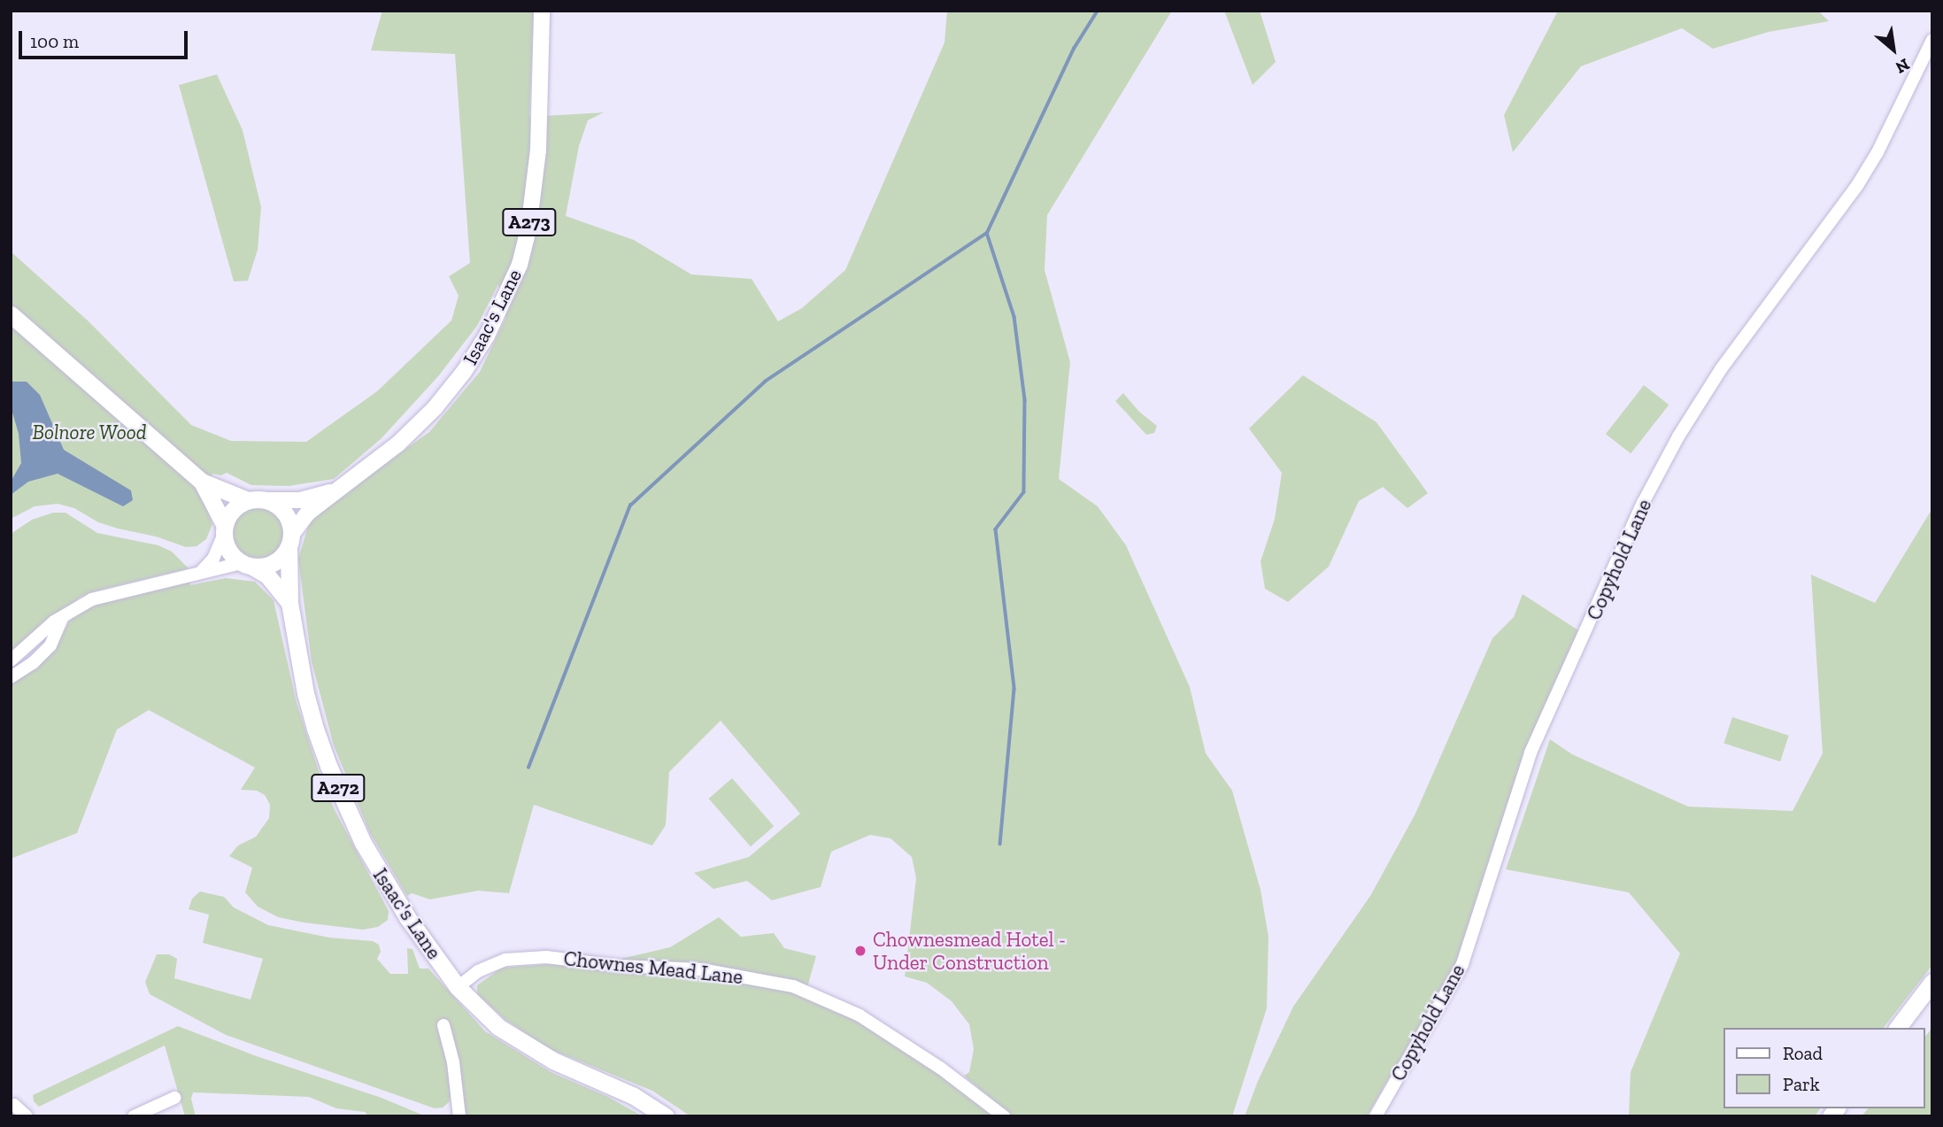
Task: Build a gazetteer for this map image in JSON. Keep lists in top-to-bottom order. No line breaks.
{"streets":{"highway":["Isaac's Lane","A272"],"main road":["A273"],"street":["Copyhold Lane","Chownes Mead Lane"]},"crossings":[["Isaac's Lane","Chownes Mead Lane"]],"parks":["Bolnore Wood"],"places":["Chownesmead Hotel - Under Construction"],"legend":["Road","Park"],"scale_bar":"100 m","north":"bottom right"}
